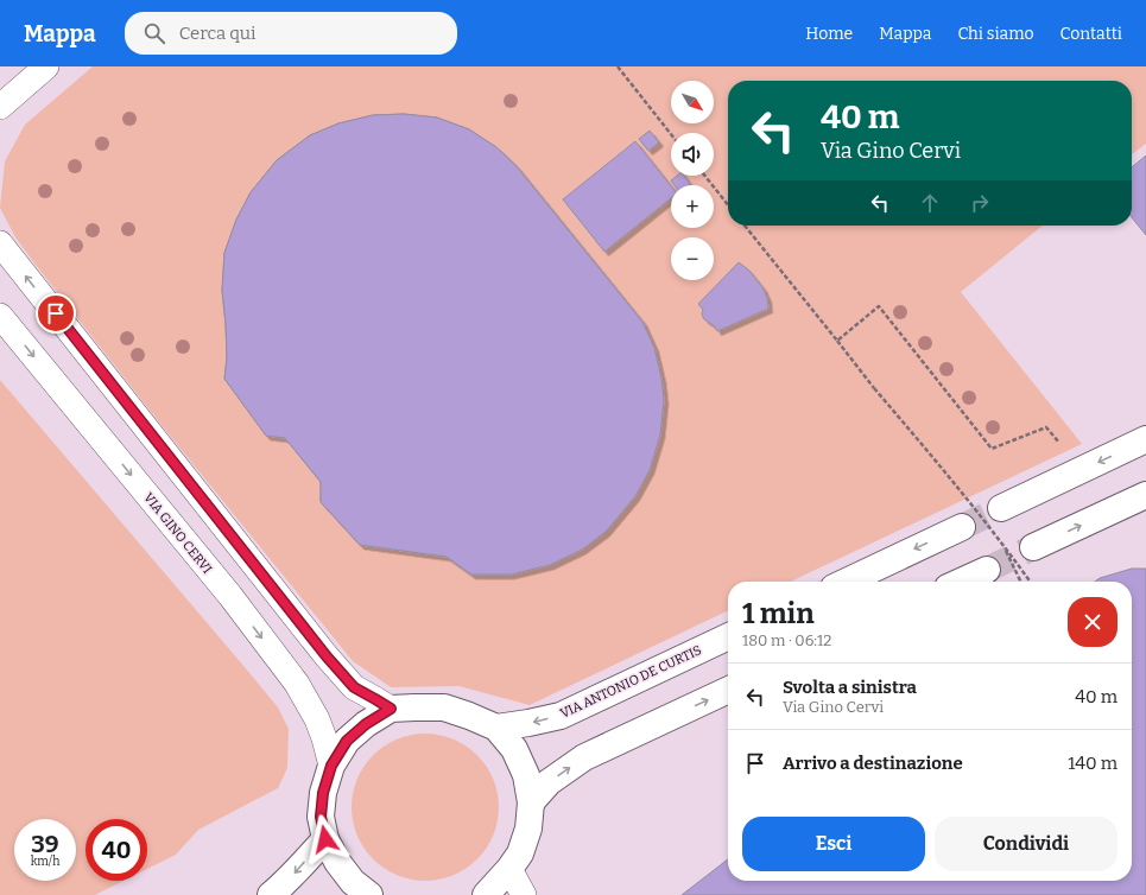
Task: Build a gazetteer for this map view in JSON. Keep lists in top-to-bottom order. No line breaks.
{"streets":{"street":["VIA GINO CERVI","VIA ANTONIO DE CURTIS"]},"north":"bottom right","page":{"header":"Mappa","search":"Cerca qui","nav":["Home","Mappa","Chi siamo","Contatti"],"map_buttons":["+","−"],"turn":["40 m","Via Gino Cervi"],"heading":["1 min","180 m · 06:12"],"list":[{"name":"Svolta a sinistra","note":"Via Gino Cervi","value":"40 m"},{"name":"Arrivo a destinazione","value":"140 m"}],"buttons":["Esci","Condividi"],"speed":"39 km/h","limit":"40"}}
